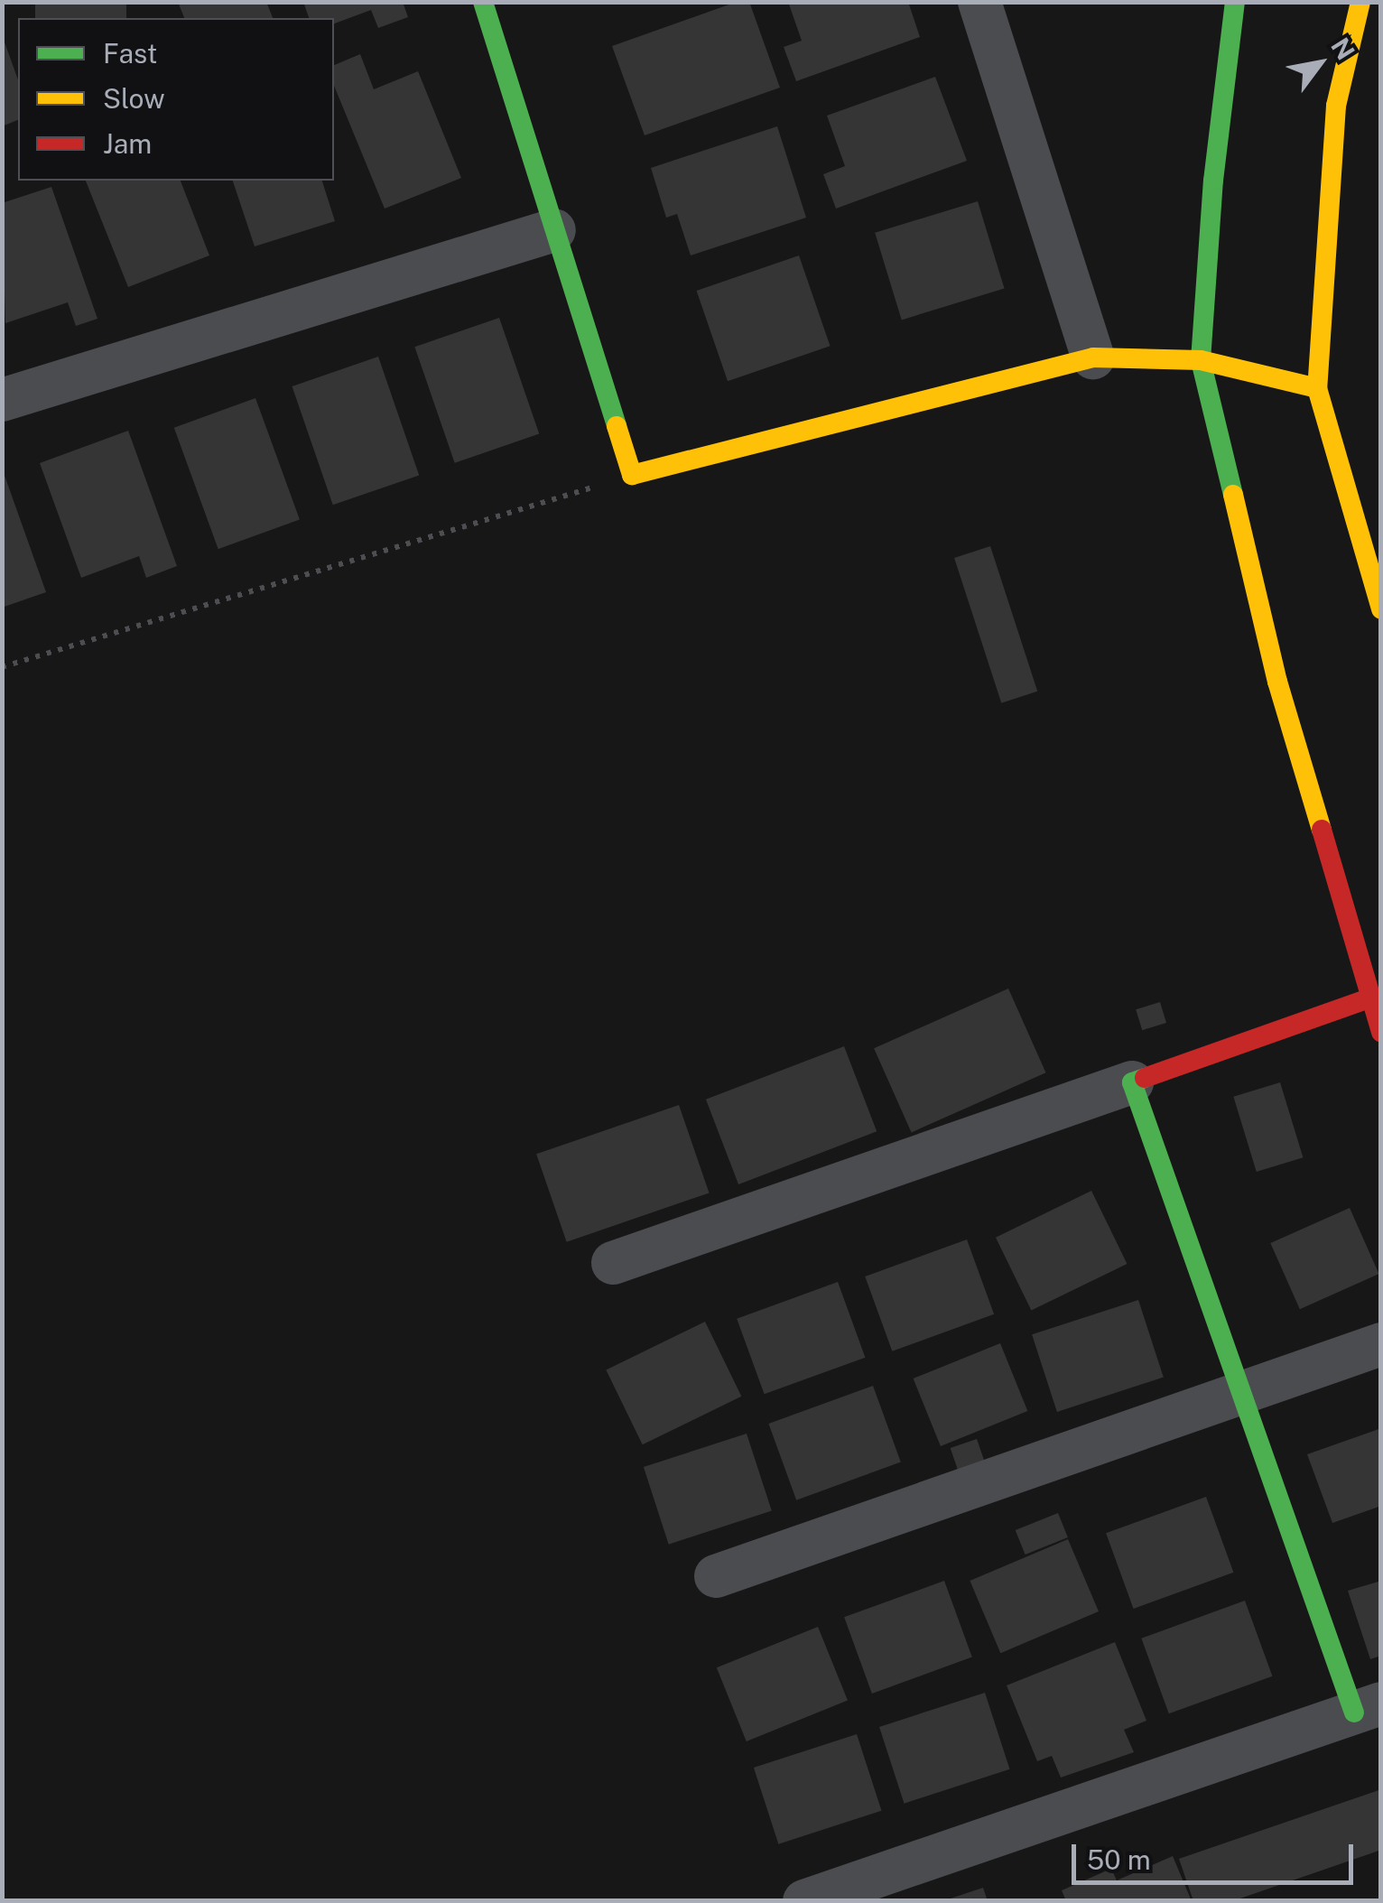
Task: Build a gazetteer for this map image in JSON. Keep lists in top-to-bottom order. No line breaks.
{"legend":["Fast","Slow","Jam"],"scale_bar":"50 m","north":"top right"}
